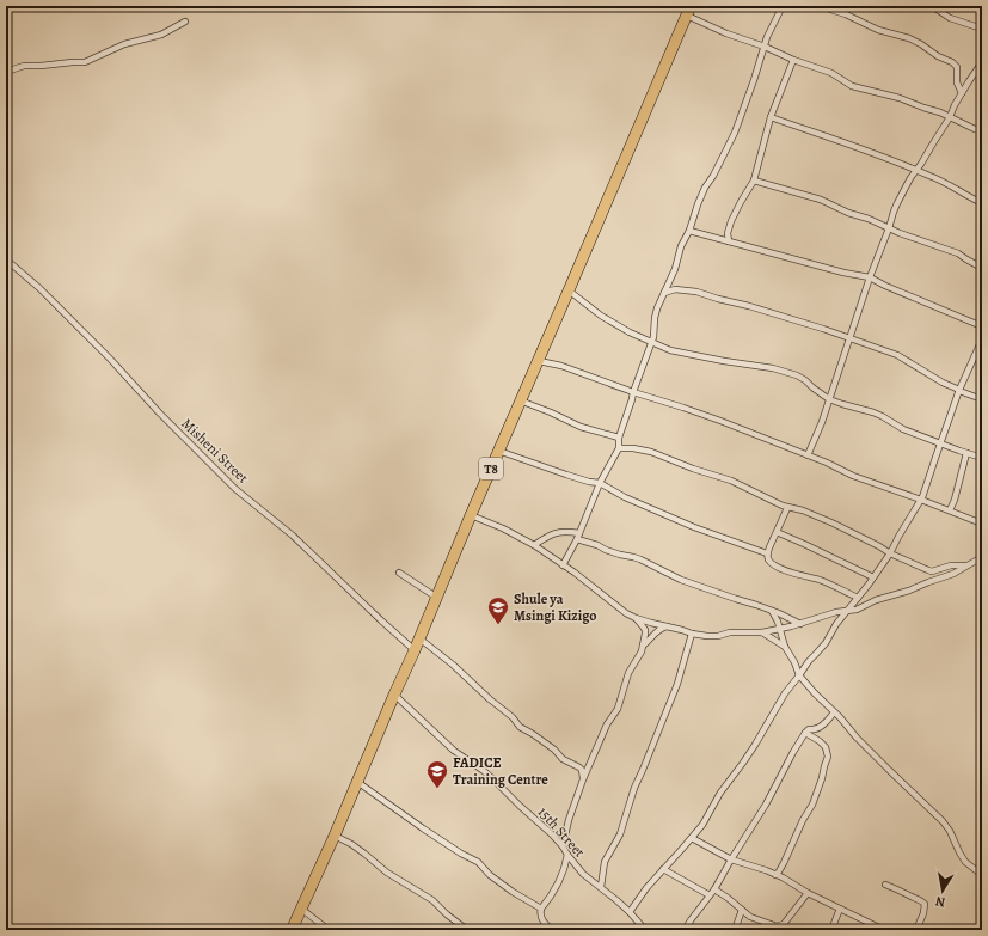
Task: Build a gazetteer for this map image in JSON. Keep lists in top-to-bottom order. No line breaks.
{"streets":{"highway":["T8"],"street":["Misheni Street","15th Street"]},"crossings":[["Misheni Street","T8"],["T8","15th Street"]],"places":{"school or university":["Shule ya Msingi Kizigo","FADICE Training Centre"]},"north":"bottom"}
